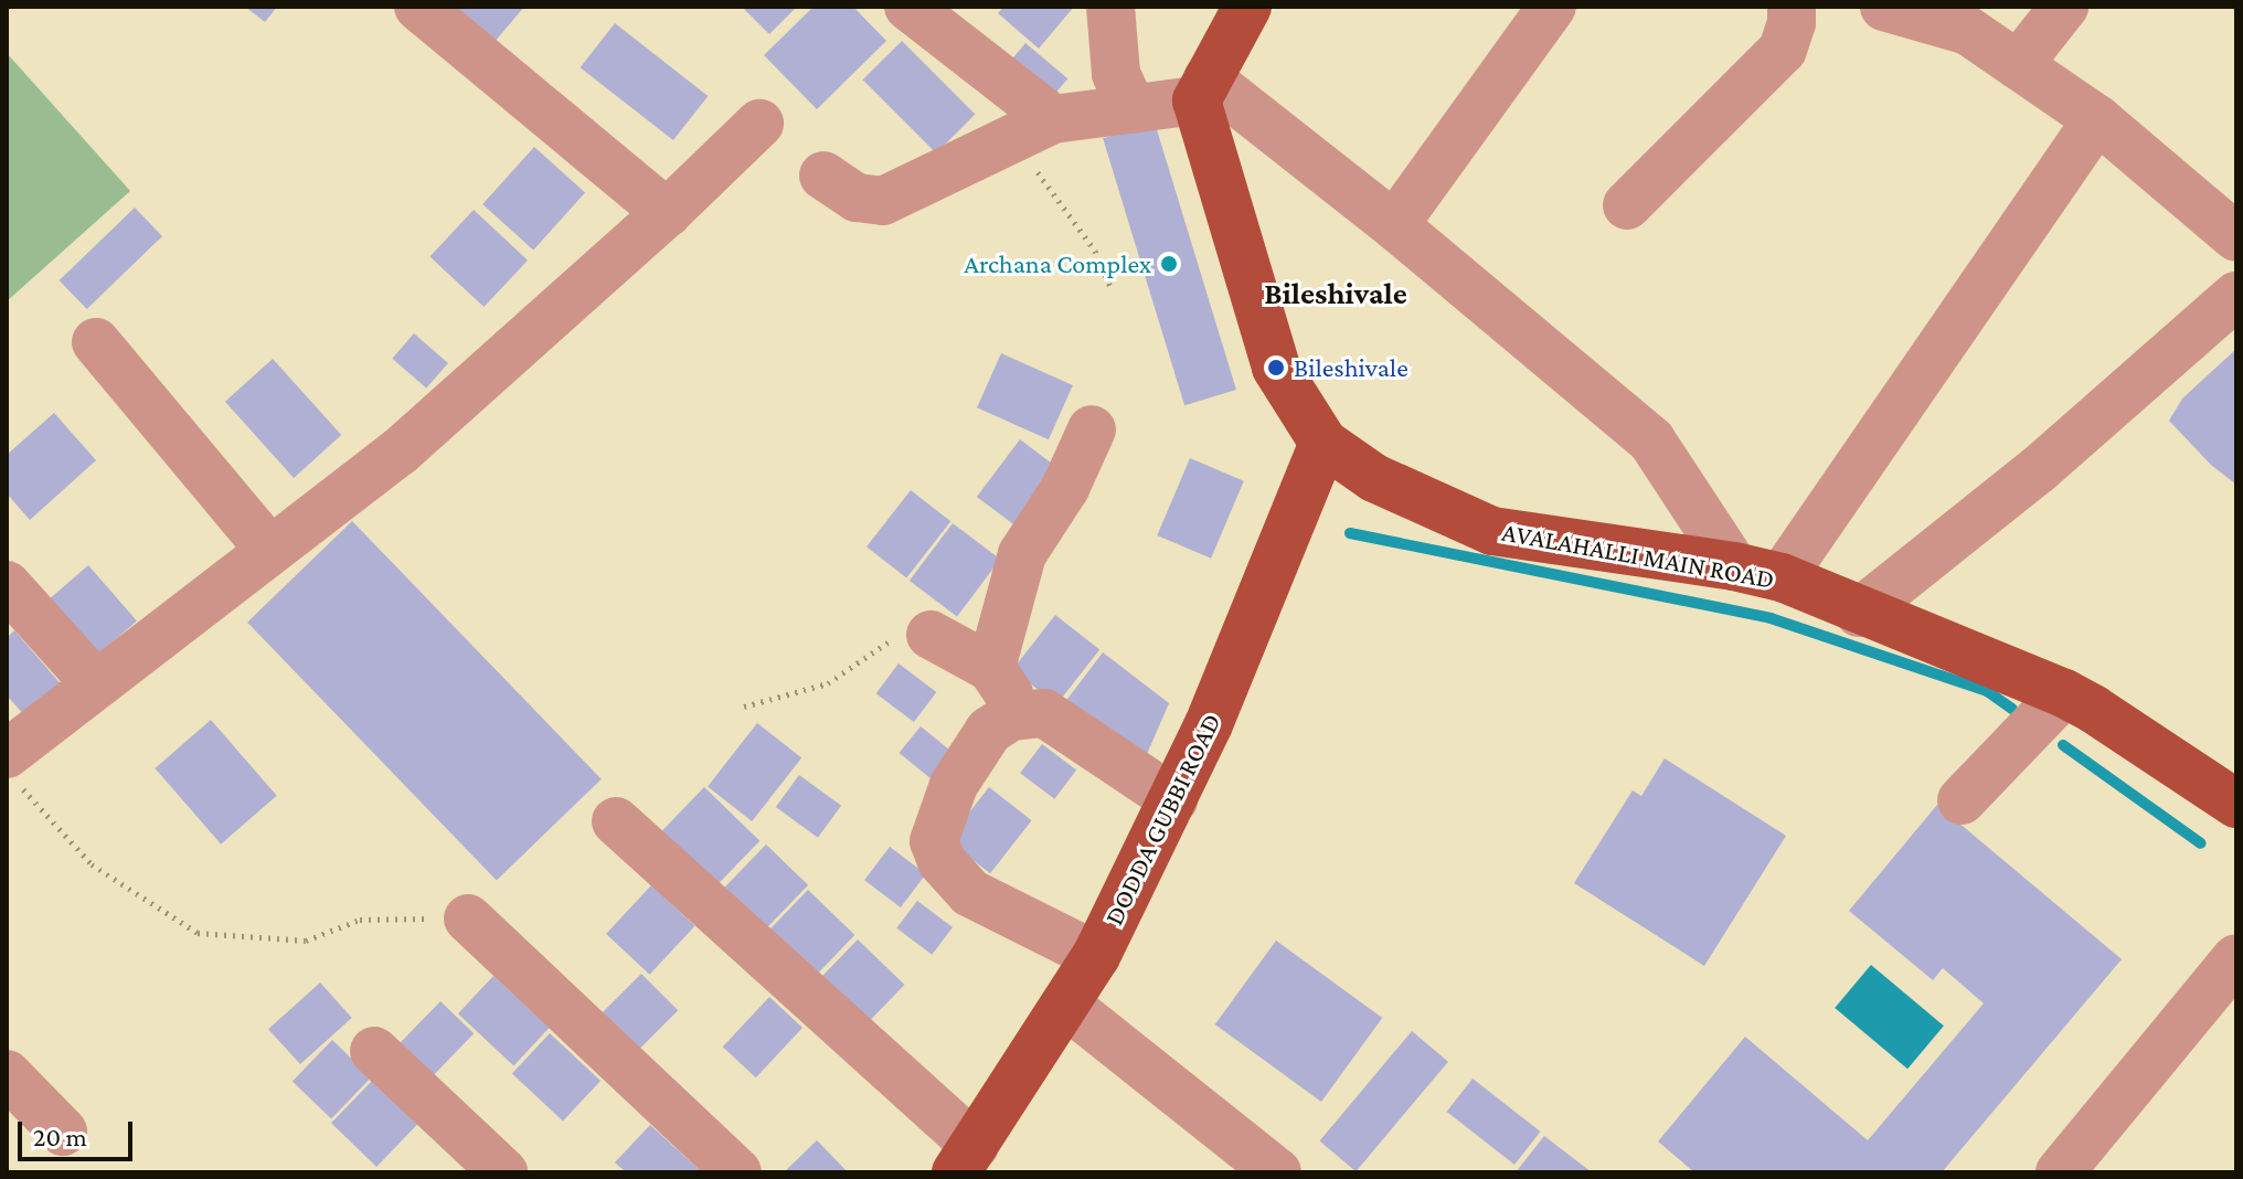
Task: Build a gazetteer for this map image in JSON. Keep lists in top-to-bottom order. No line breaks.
{"streets":{"main road":["AVALAHALLI MAIN ROAD","DODDA GUBBI ROAD"]},"crossings":[["AVALAHALLI MAIN ROAD","DODDA GUBBI ROAD"]],"districts":["Bileshivale"],"places":["Archana Complex","Bileshivale"],"scale_bar":"20 m"}
